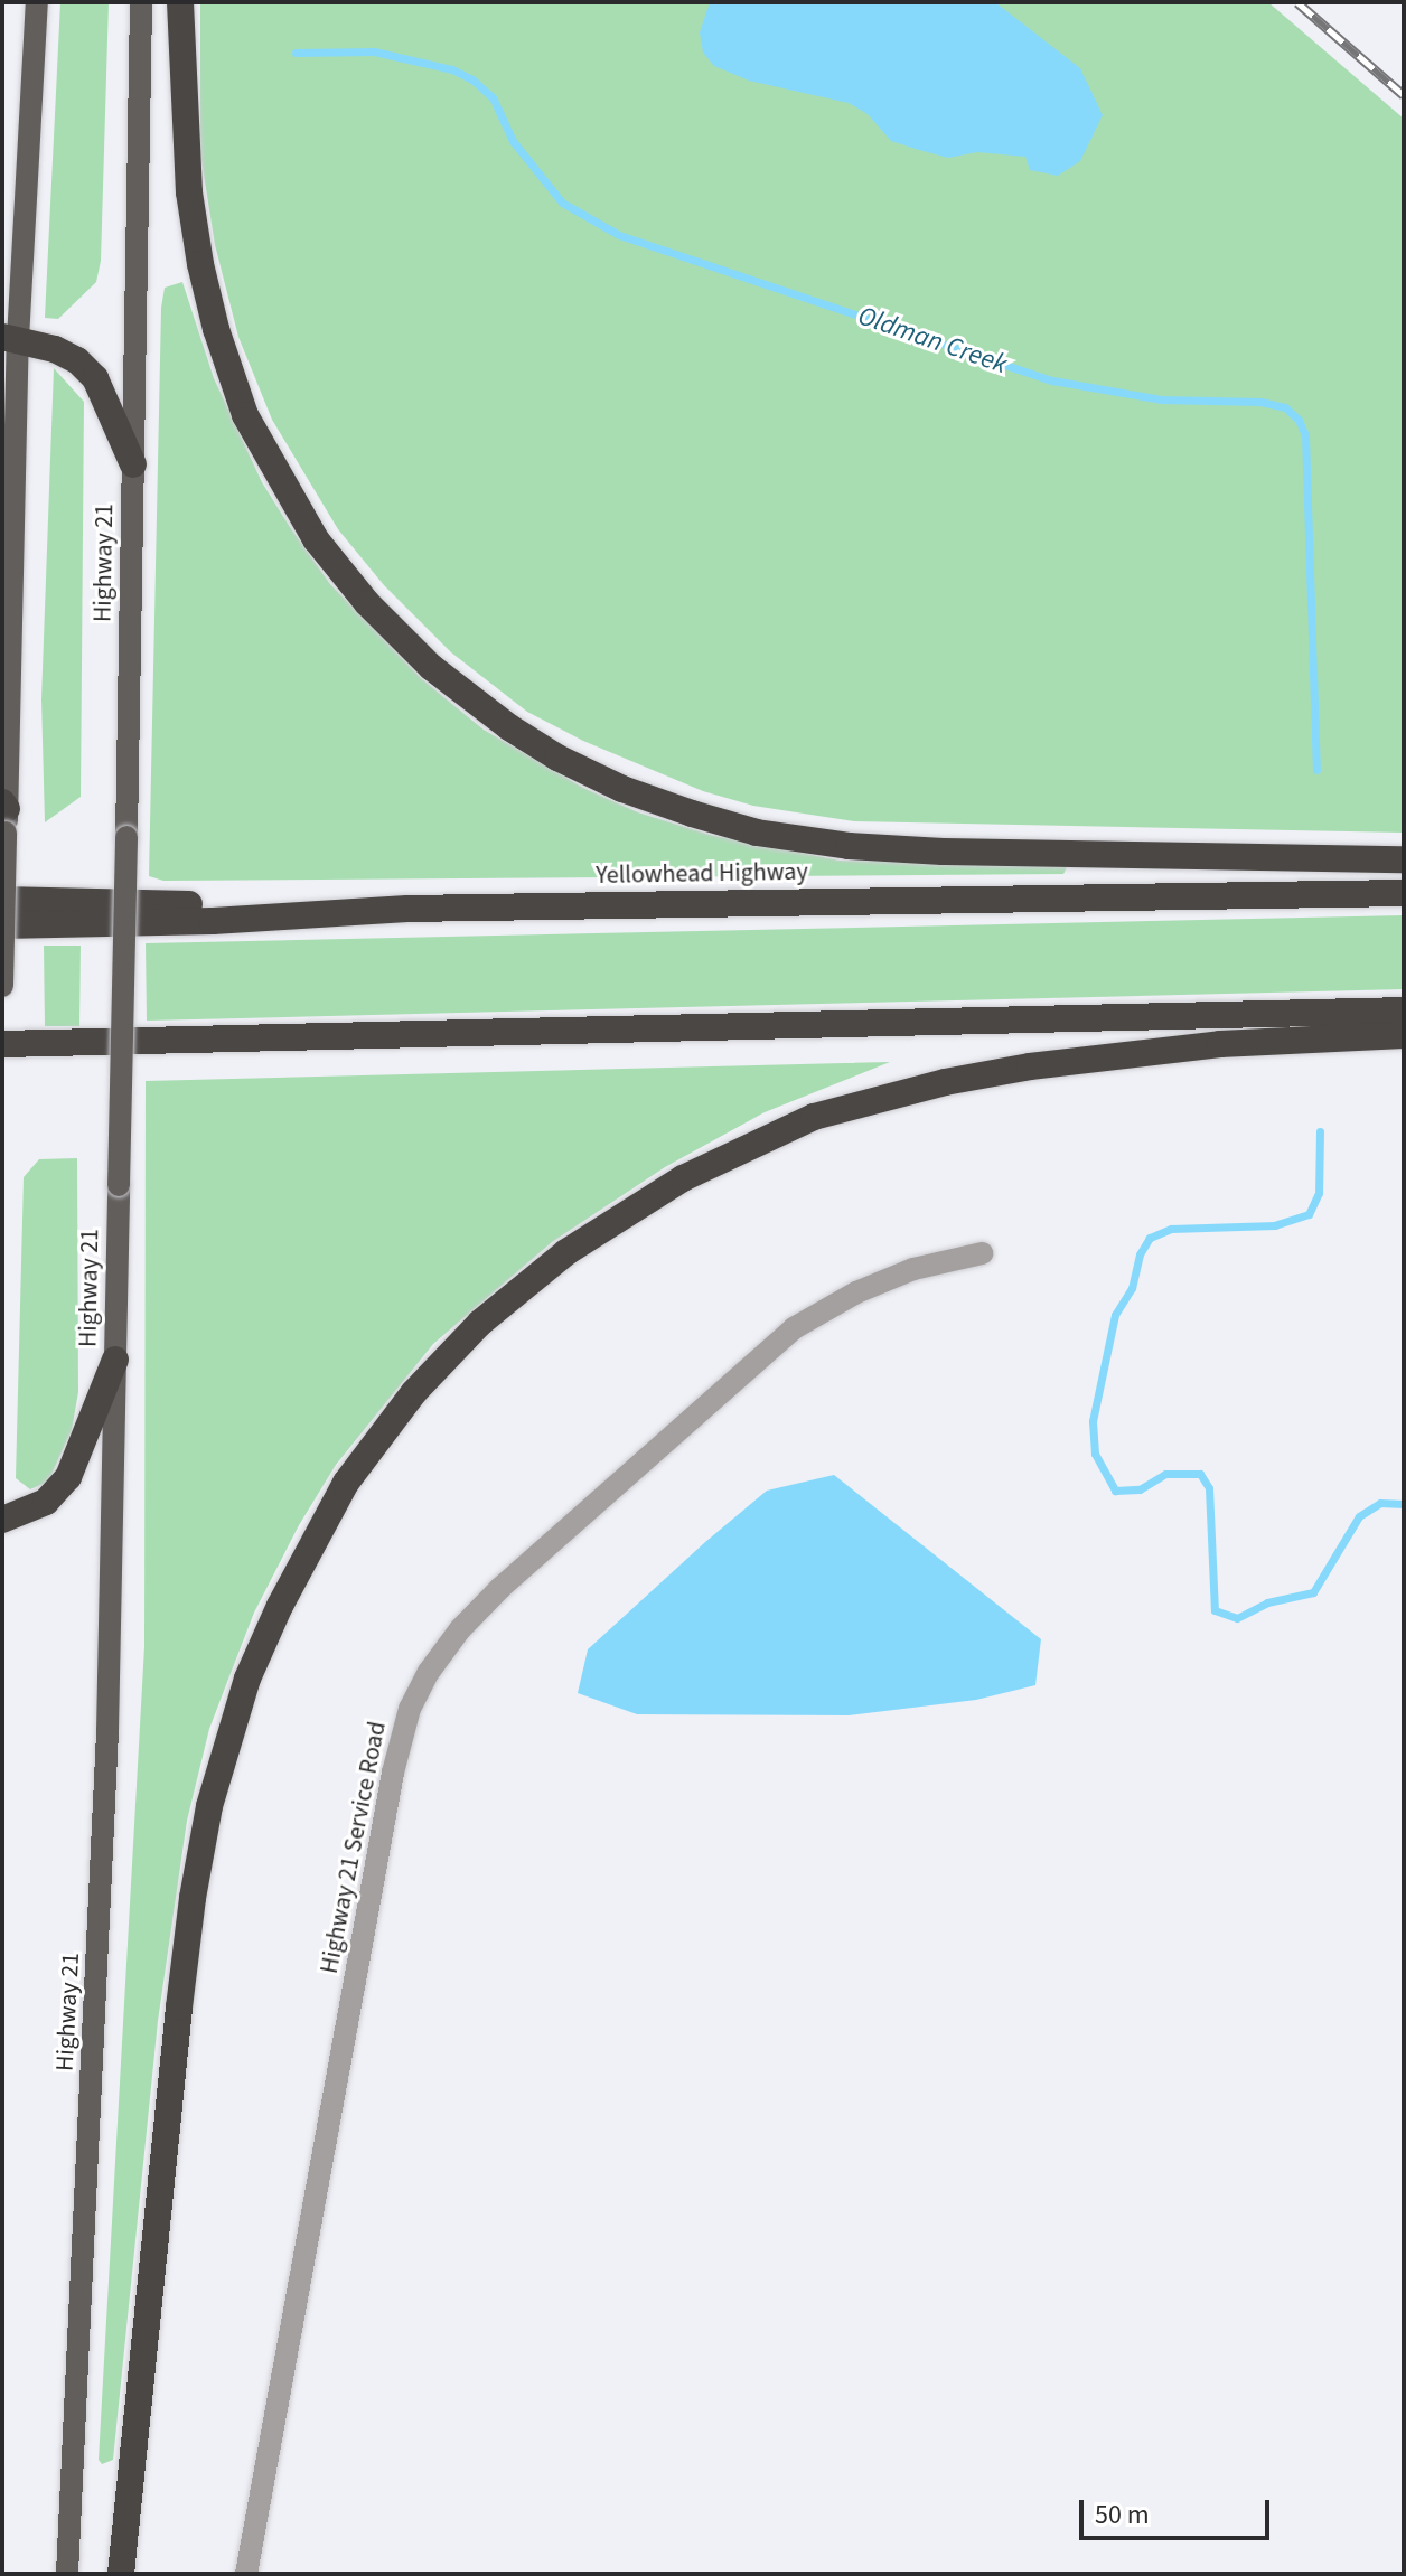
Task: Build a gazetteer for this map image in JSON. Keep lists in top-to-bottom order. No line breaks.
{"streets":{"highway":["Yellowhead Highway"],"main road":["Highway 21"],"street":["Highway 21 Service Road"]},"water":["Oldman Creek"],"scale_bar":"50 m"}
